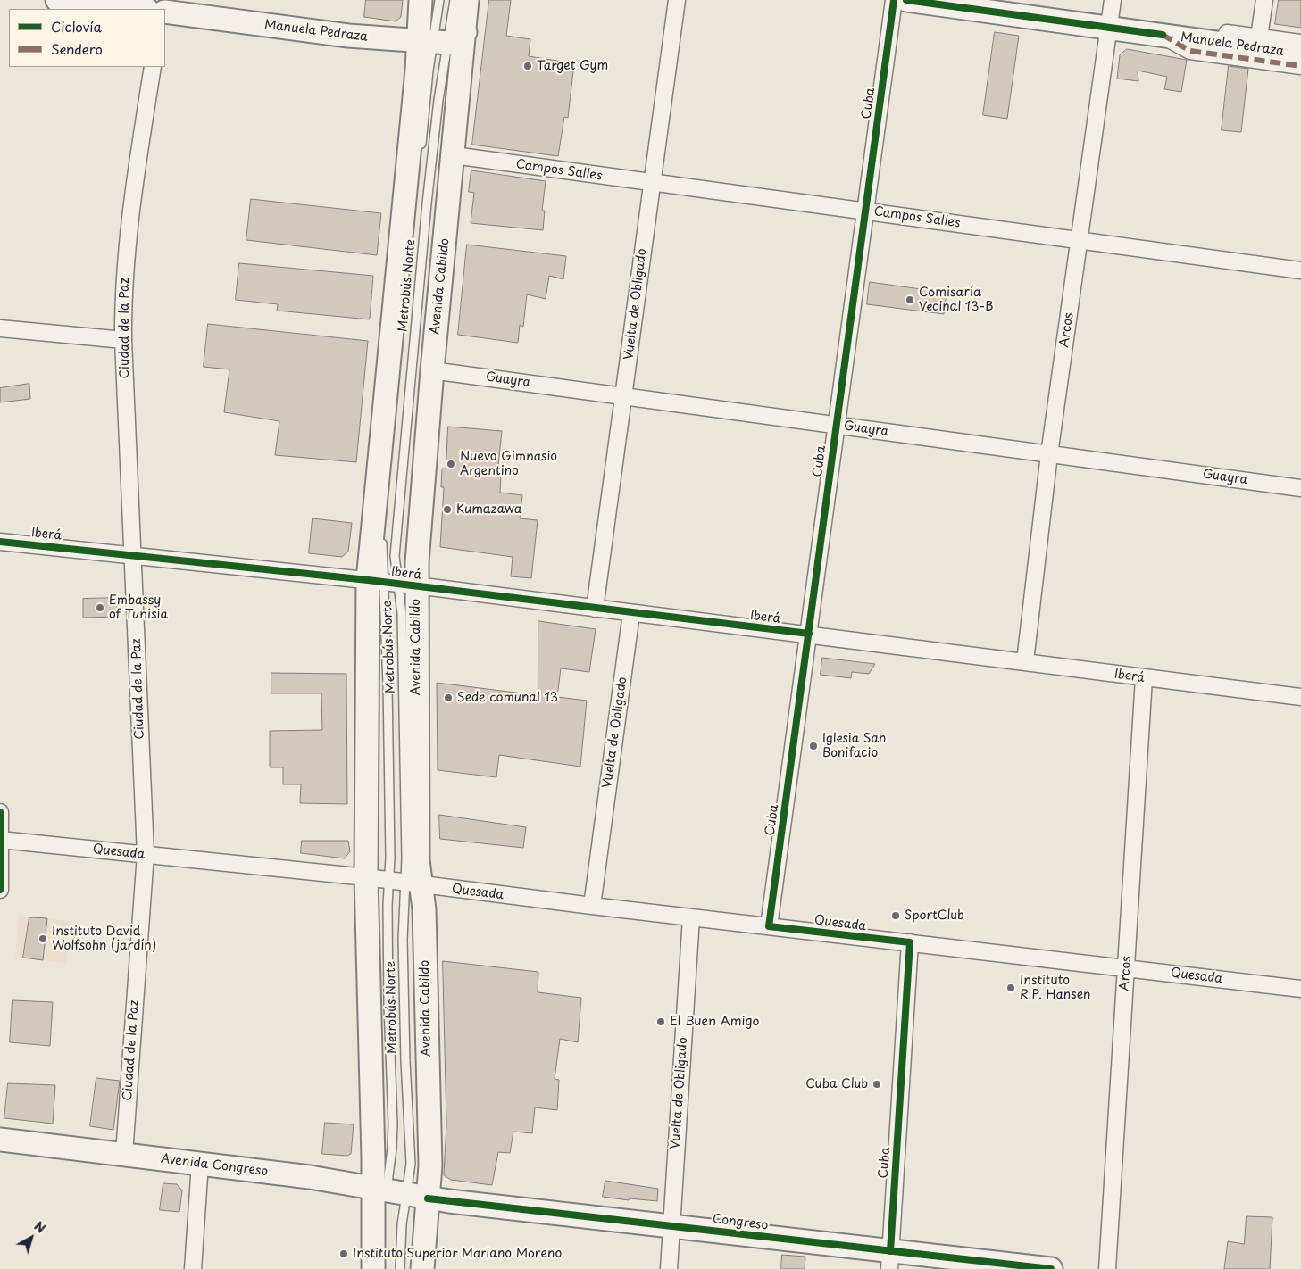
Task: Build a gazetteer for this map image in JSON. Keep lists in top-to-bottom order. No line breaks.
{"streets":{"main road":["Manuela Pedraza","Avenida Cabildo","Avenida Congreso","Congreso"],"street":["Cuba","Campos Salles","Vuelta de Obligado","Ciudad de la Paz","Arcos","Guayra","Iberá","Quesada"],"lane":["Metrobús Norte"]},"crossings":[["Manuela Pedraza","Metrobús Norte"],["Manuela Pedraza","Avenida Cabildo"],["Manuela Pedraza","Arcos"],["Cuba","Campos Salles"],["Cuba","Guayra"],["Cuba","Iberá"],["Cuba","Quesada"],["Cuba","Congreso"],["Campos Salles","Avenida Cabildo"],["Campos Salles","Vuelta de Obligado"],["Campos Salles","Arcos"],["Metrobús Norte","Avenida Cabildo"],["Metrobús Norte","Iberá"],["Metrobús Norte","Quesada"],["Metrobús Norte","Avenida Congreso"],["Metrobús Norte","Congreso"],["Avenida Cabildo","Guayra"],["Avenida Cabildo","Iberá"],["Avenida Cabildo","Quesada"],["Avenida Cabildo","Avenida Congreso"],["Avenida Cabildo","Congreso"],["Vuelta de Obligado","Guayra"],["Vuelta de Obligado","Iberá"],["Vuelta de Obligado","Quesada"],["Vuelta de Obligado","Congreso"],["Ciudad de la Paz","Iberá"],["Ciudad de la Paz","Quesada"],["Ciudad de la Paz","Avenida Congreso"],["Arcos","Guayra"],["Arcos","Iberá"],["Arcos","Quesada"],["Avenida Congreso","Congreso"]],"places":["Target Gym","Comisaría Vecinal 13-B","Nuevo Gimnasio Argentino","Kumazawa","Embassy of Tunisia","Sede comunal 13","Iglesia San Bonifacio","SportClub","Instituto David Wolfsohn (jardín)","Instituto R.P. Hansen","El Buen Amigo","Cuba Club","Instituto Superior Mariano Moreno"],"legend":["Ciclovía","Sendero"],"north":"top right"}
